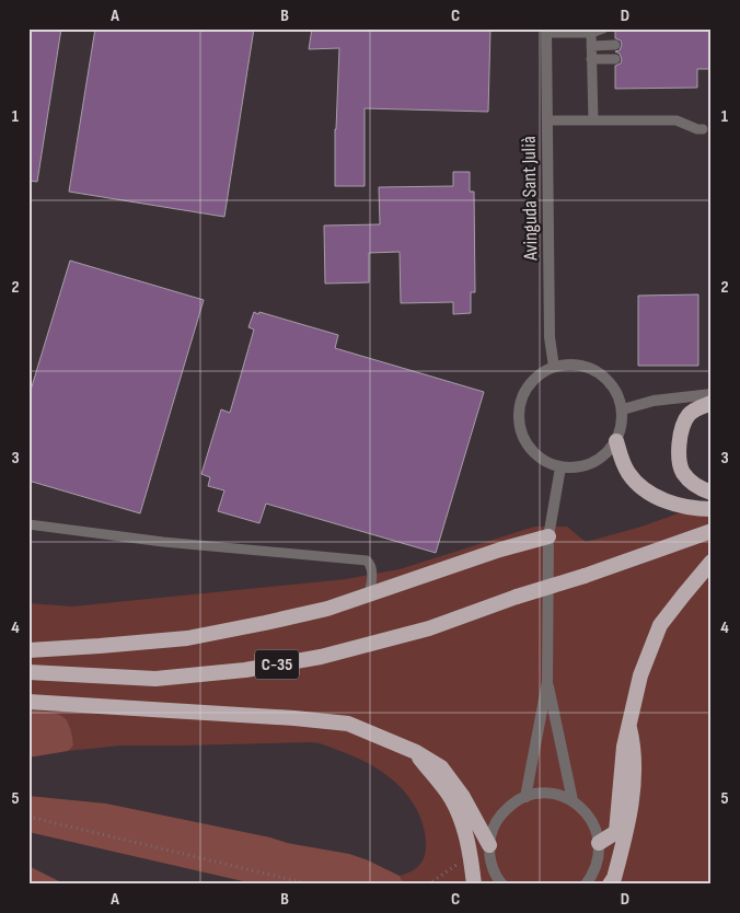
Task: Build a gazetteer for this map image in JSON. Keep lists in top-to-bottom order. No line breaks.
{"streets":{"highway":["C-35"],"street":["Avinguda Sant Julià"]},"grid":{"columns":["A","B","C","D"],"rows":["1","2","3","4","5"]}}
